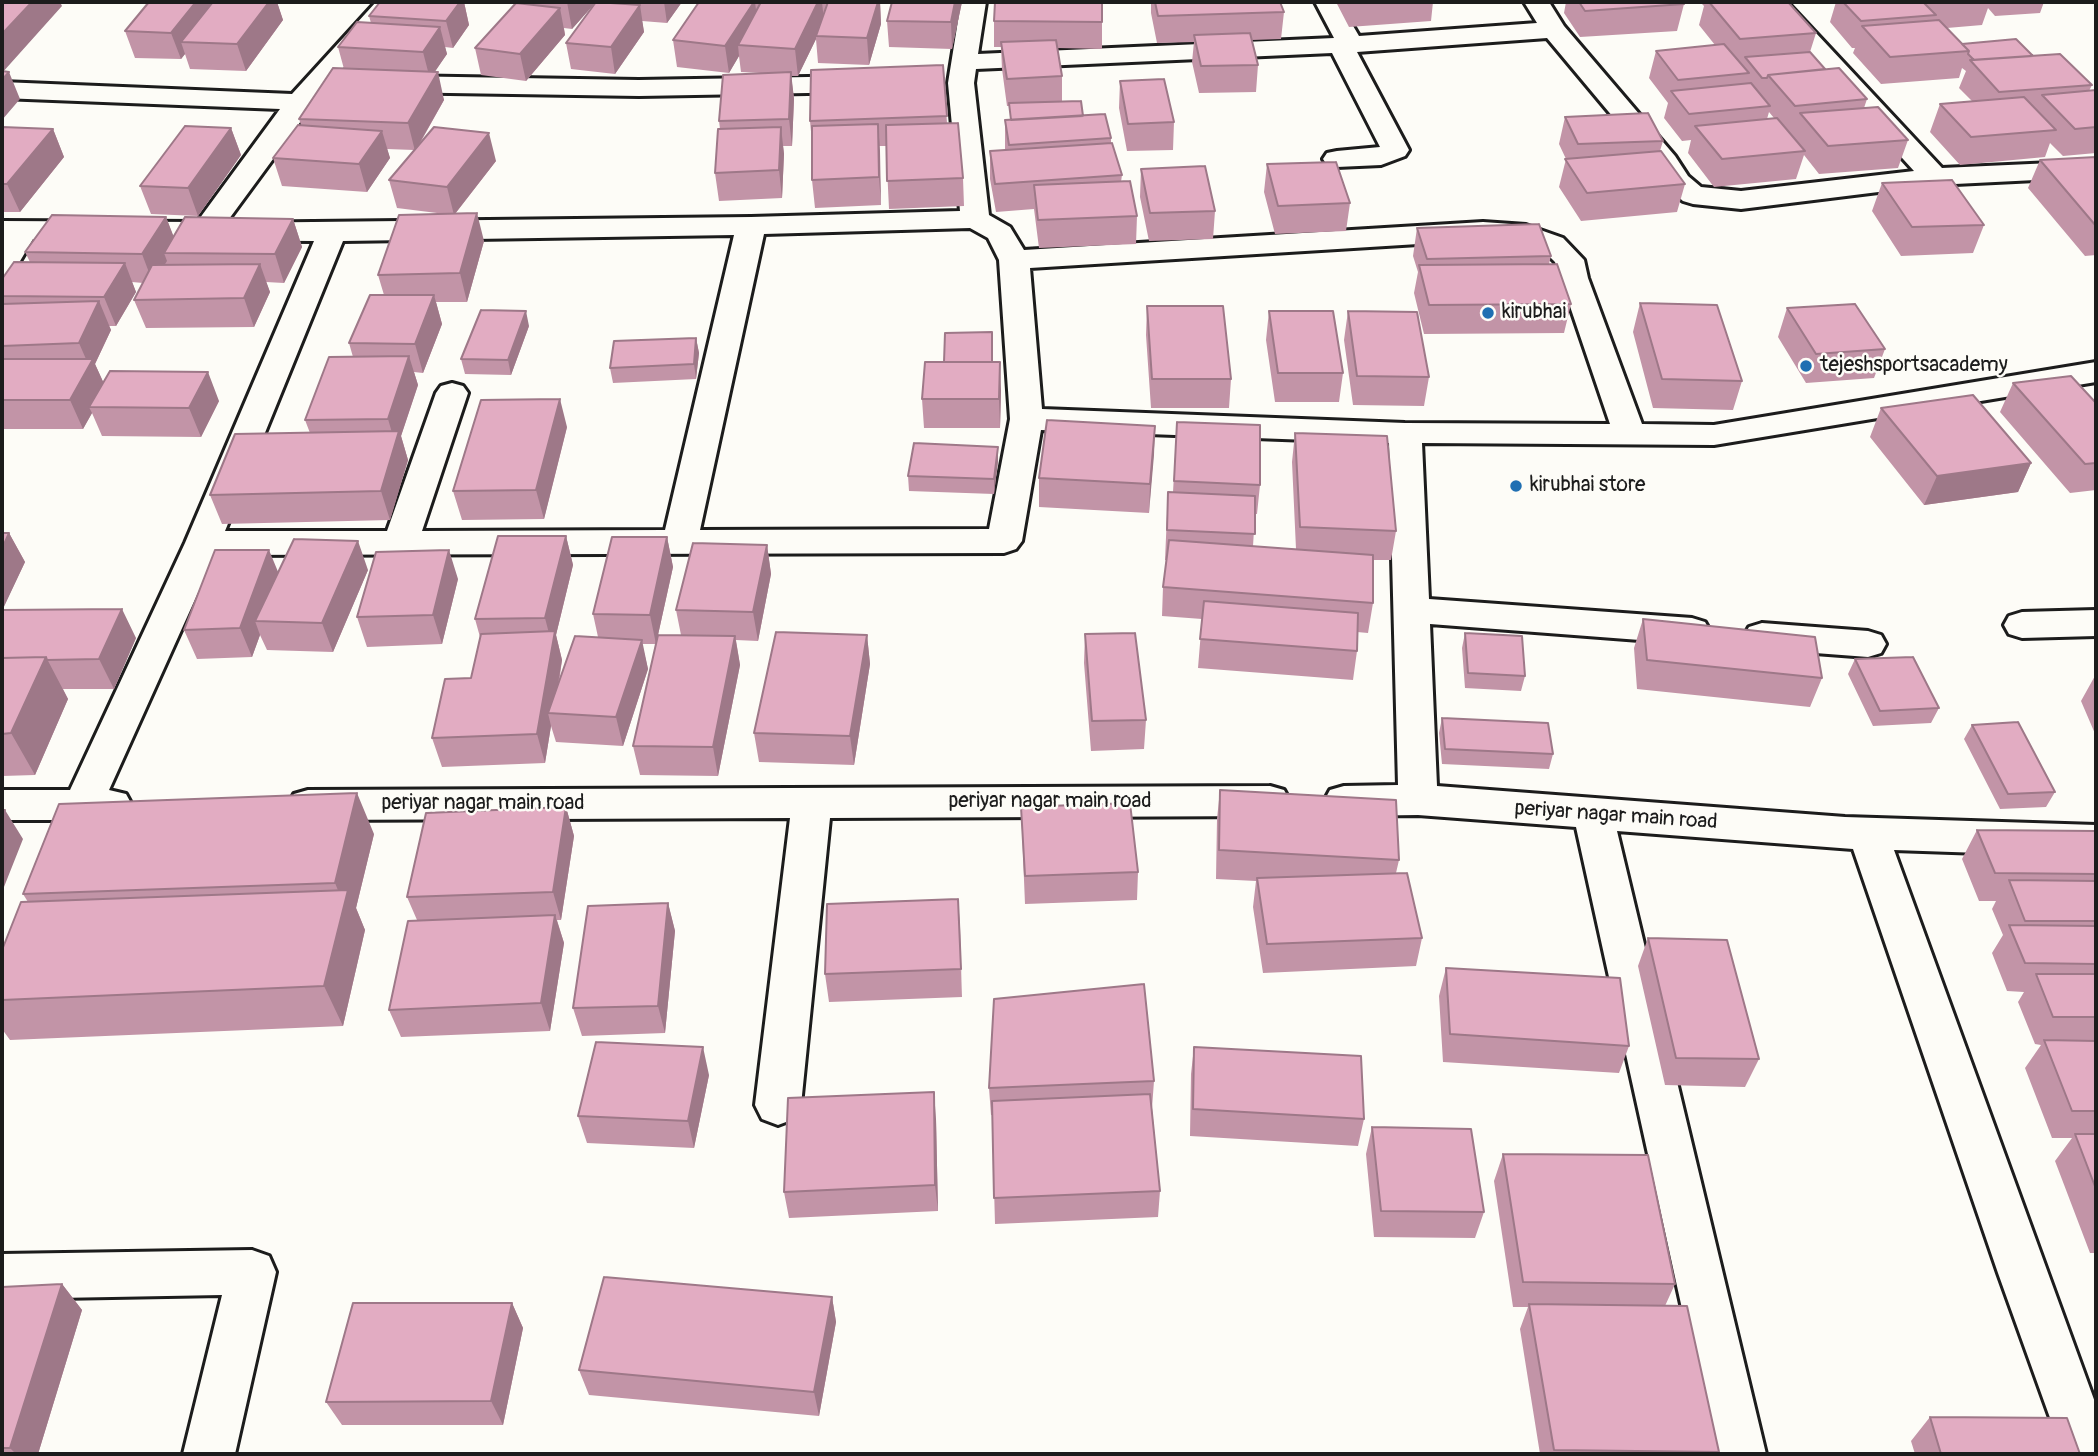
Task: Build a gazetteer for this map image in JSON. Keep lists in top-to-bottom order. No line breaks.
{"streets":{"street":["periyar nagar main road"]},"places":["kirubhai","tejeshsportsacademy","kirubhai store"]}
